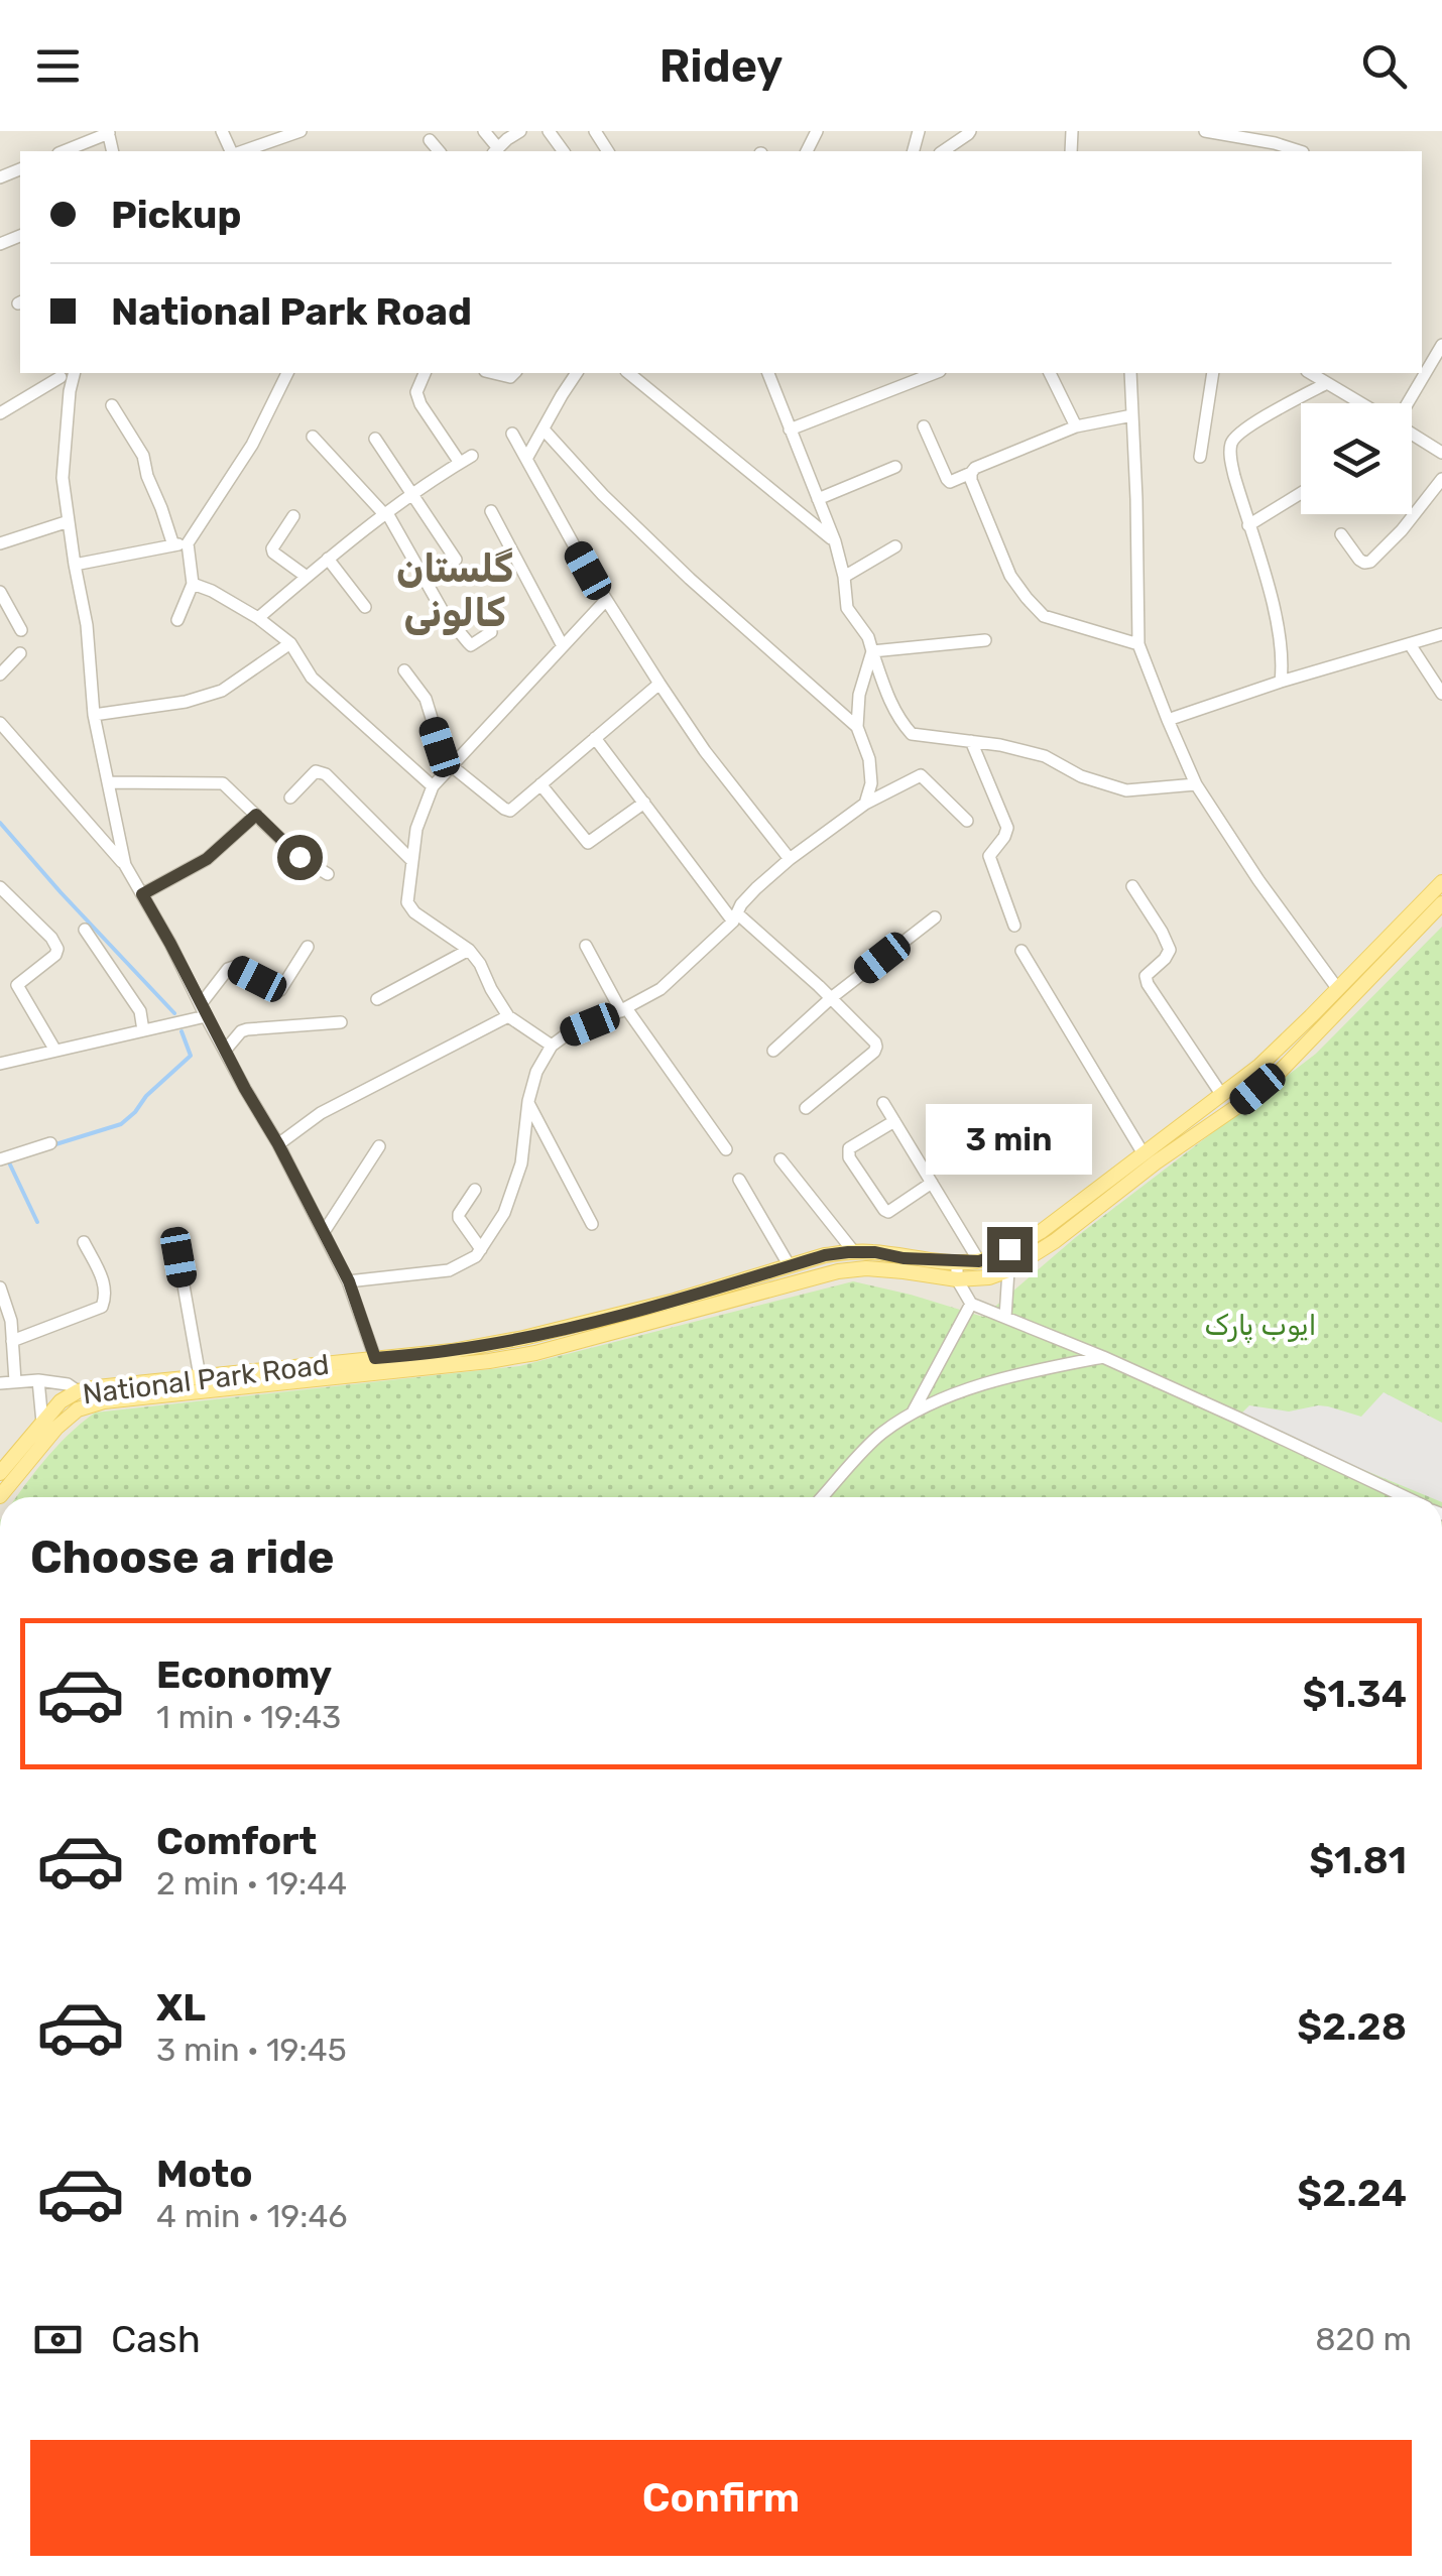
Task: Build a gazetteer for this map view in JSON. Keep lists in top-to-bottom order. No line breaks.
{"streets":{"main road":["National Park Road"]},"districts":["گلستان کالونی"],"parks":["ایوب پارک"],"page":{"header":"Ridey","banner":["Pickup","National Park Road"],"bubble":"3 min","heading":"Choose a ride","list":[{"name":"Economy","note":"1 min · 19:43","value":"$1.34"},{"name":"Comfort","note":"2 min · 19:44","value":"$1.81"},{"name":"XL","note":"3 min · 19:45","value":"$2.28"},{"name":"Moto","note":"4 min · 19:46","value":"$2.24"}],"pay":["Cash","820 m"],"buttons":"Confirm"}}
